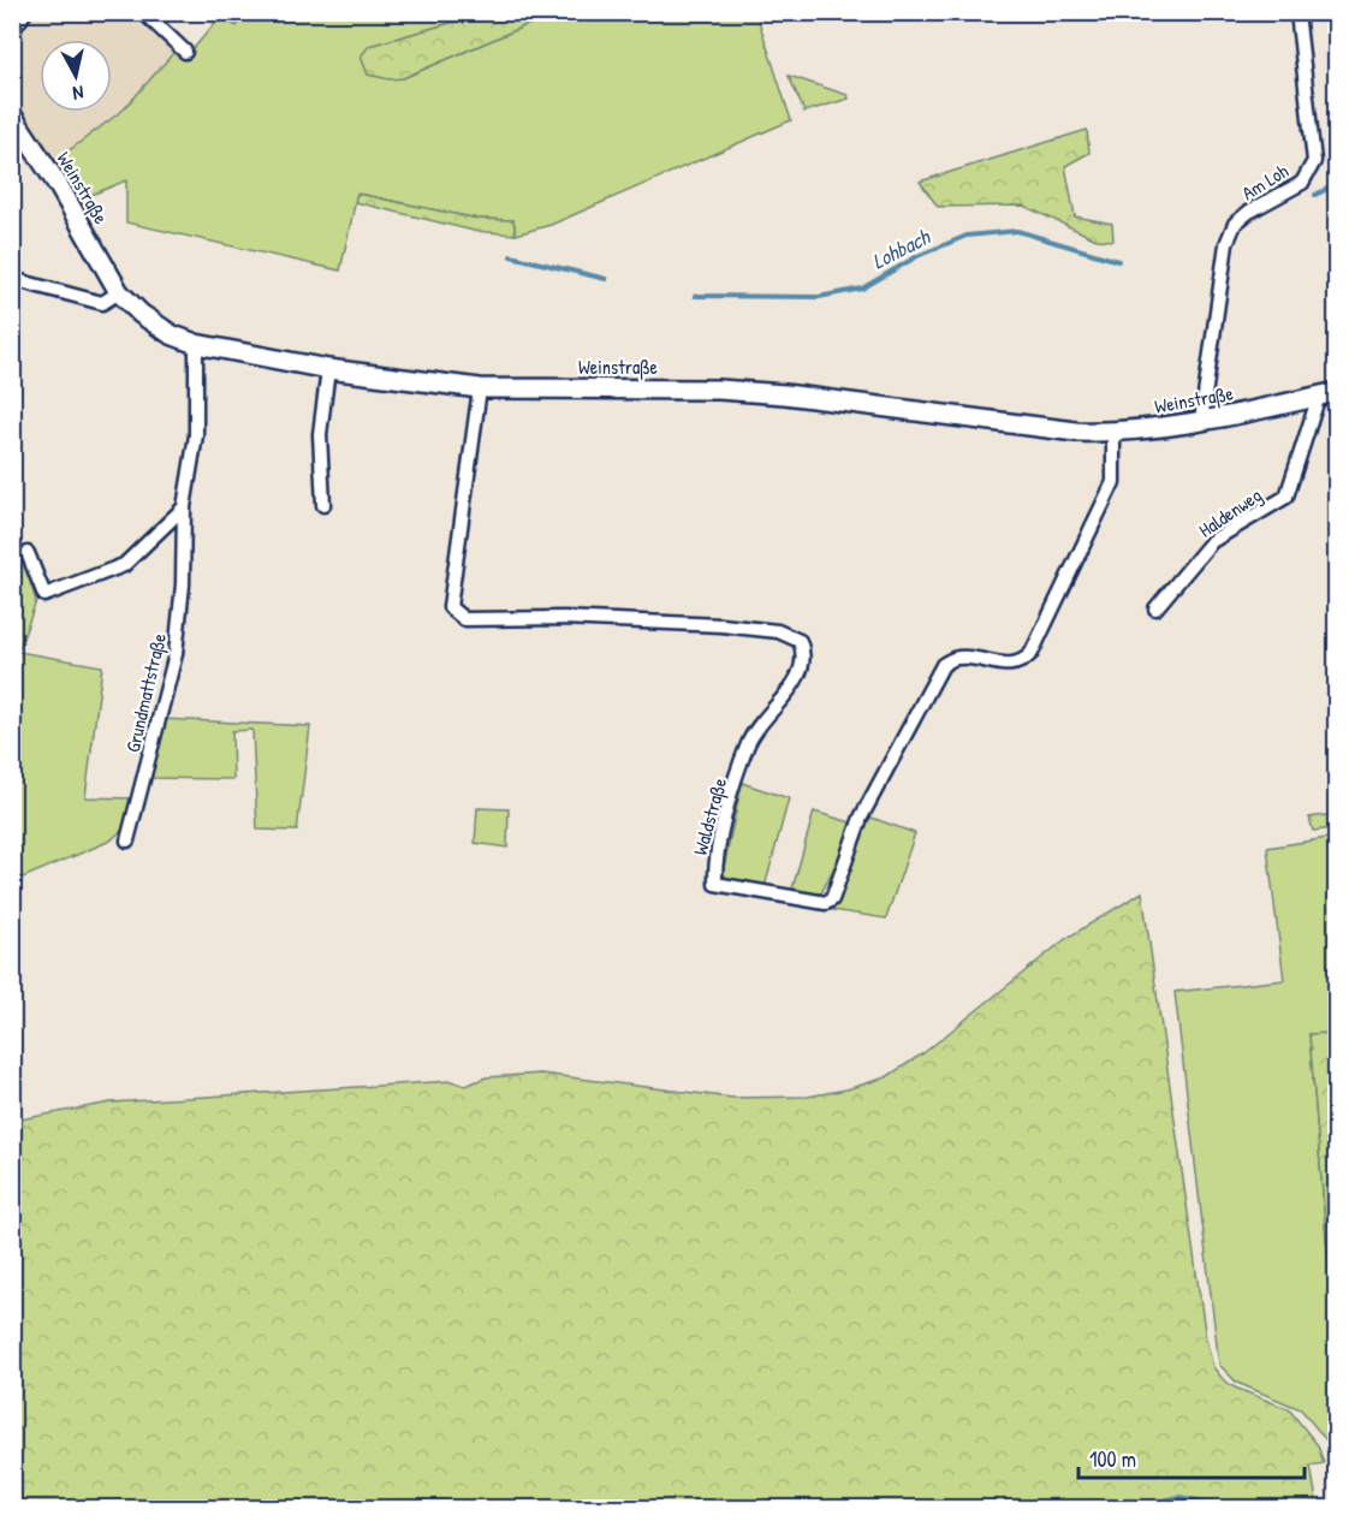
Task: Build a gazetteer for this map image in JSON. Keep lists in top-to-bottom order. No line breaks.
{"streets":{"street":["Am Loh","Weinstraße","Haldenweg","Grundmattstraße","Waldstraße"]},"crossings":[["Am Loh","Weinstraße"],["Weinstraße","Haldenweg"],["Weinstraße","Grundmattstraße"],["Weinstraße","Waldstraße"]],"water":["Lohbach"],"scale_bar":"100 m","north":"bottom"}
